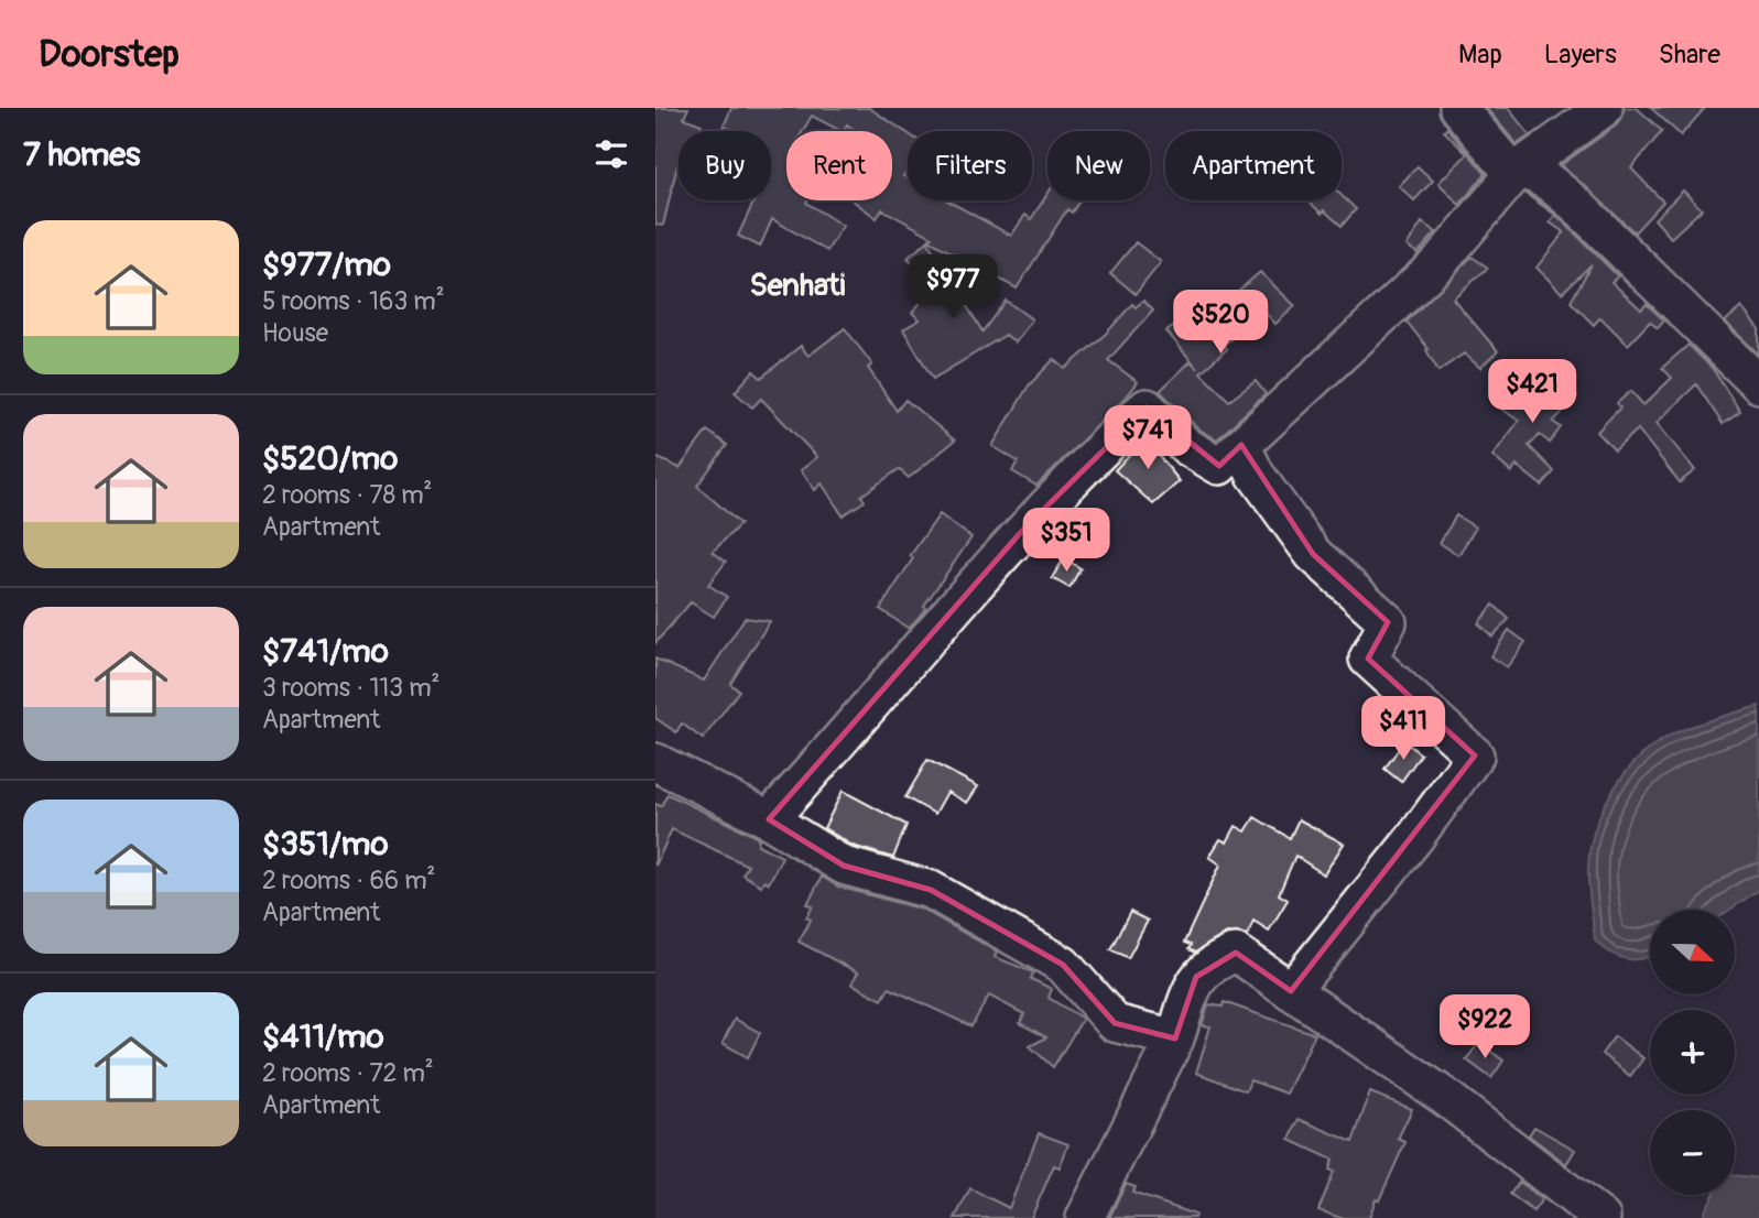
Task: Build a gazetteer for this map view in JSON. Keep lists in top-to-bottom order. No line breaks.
{"districts":["Senhati"],"north":"right","page":{"header":"Doorstep","nav":["Map","Layers","Share"],"heading":"7 homes","chip":["Buy","Rent","Filters","New","Apartment"],"list":[{"name":"$977/mo","note":"5 rooms · 163 m² · House"},{"name":"$520/mo","note":"2 rooms · 78 m² · Apartment"},{"name":"$741/mo","note":"3 rooms · 113 m² · Apartment"},{"name":"$351/mo","note":"2 rooms · 66 m² · Apartment"},{"name":"$411/mo","note":"2 rooms · 72 m² · Apartment"}],"price":["$977","$520","$421","$741","$351","$411","$922"],"map_buttons":["+","−"]}}
